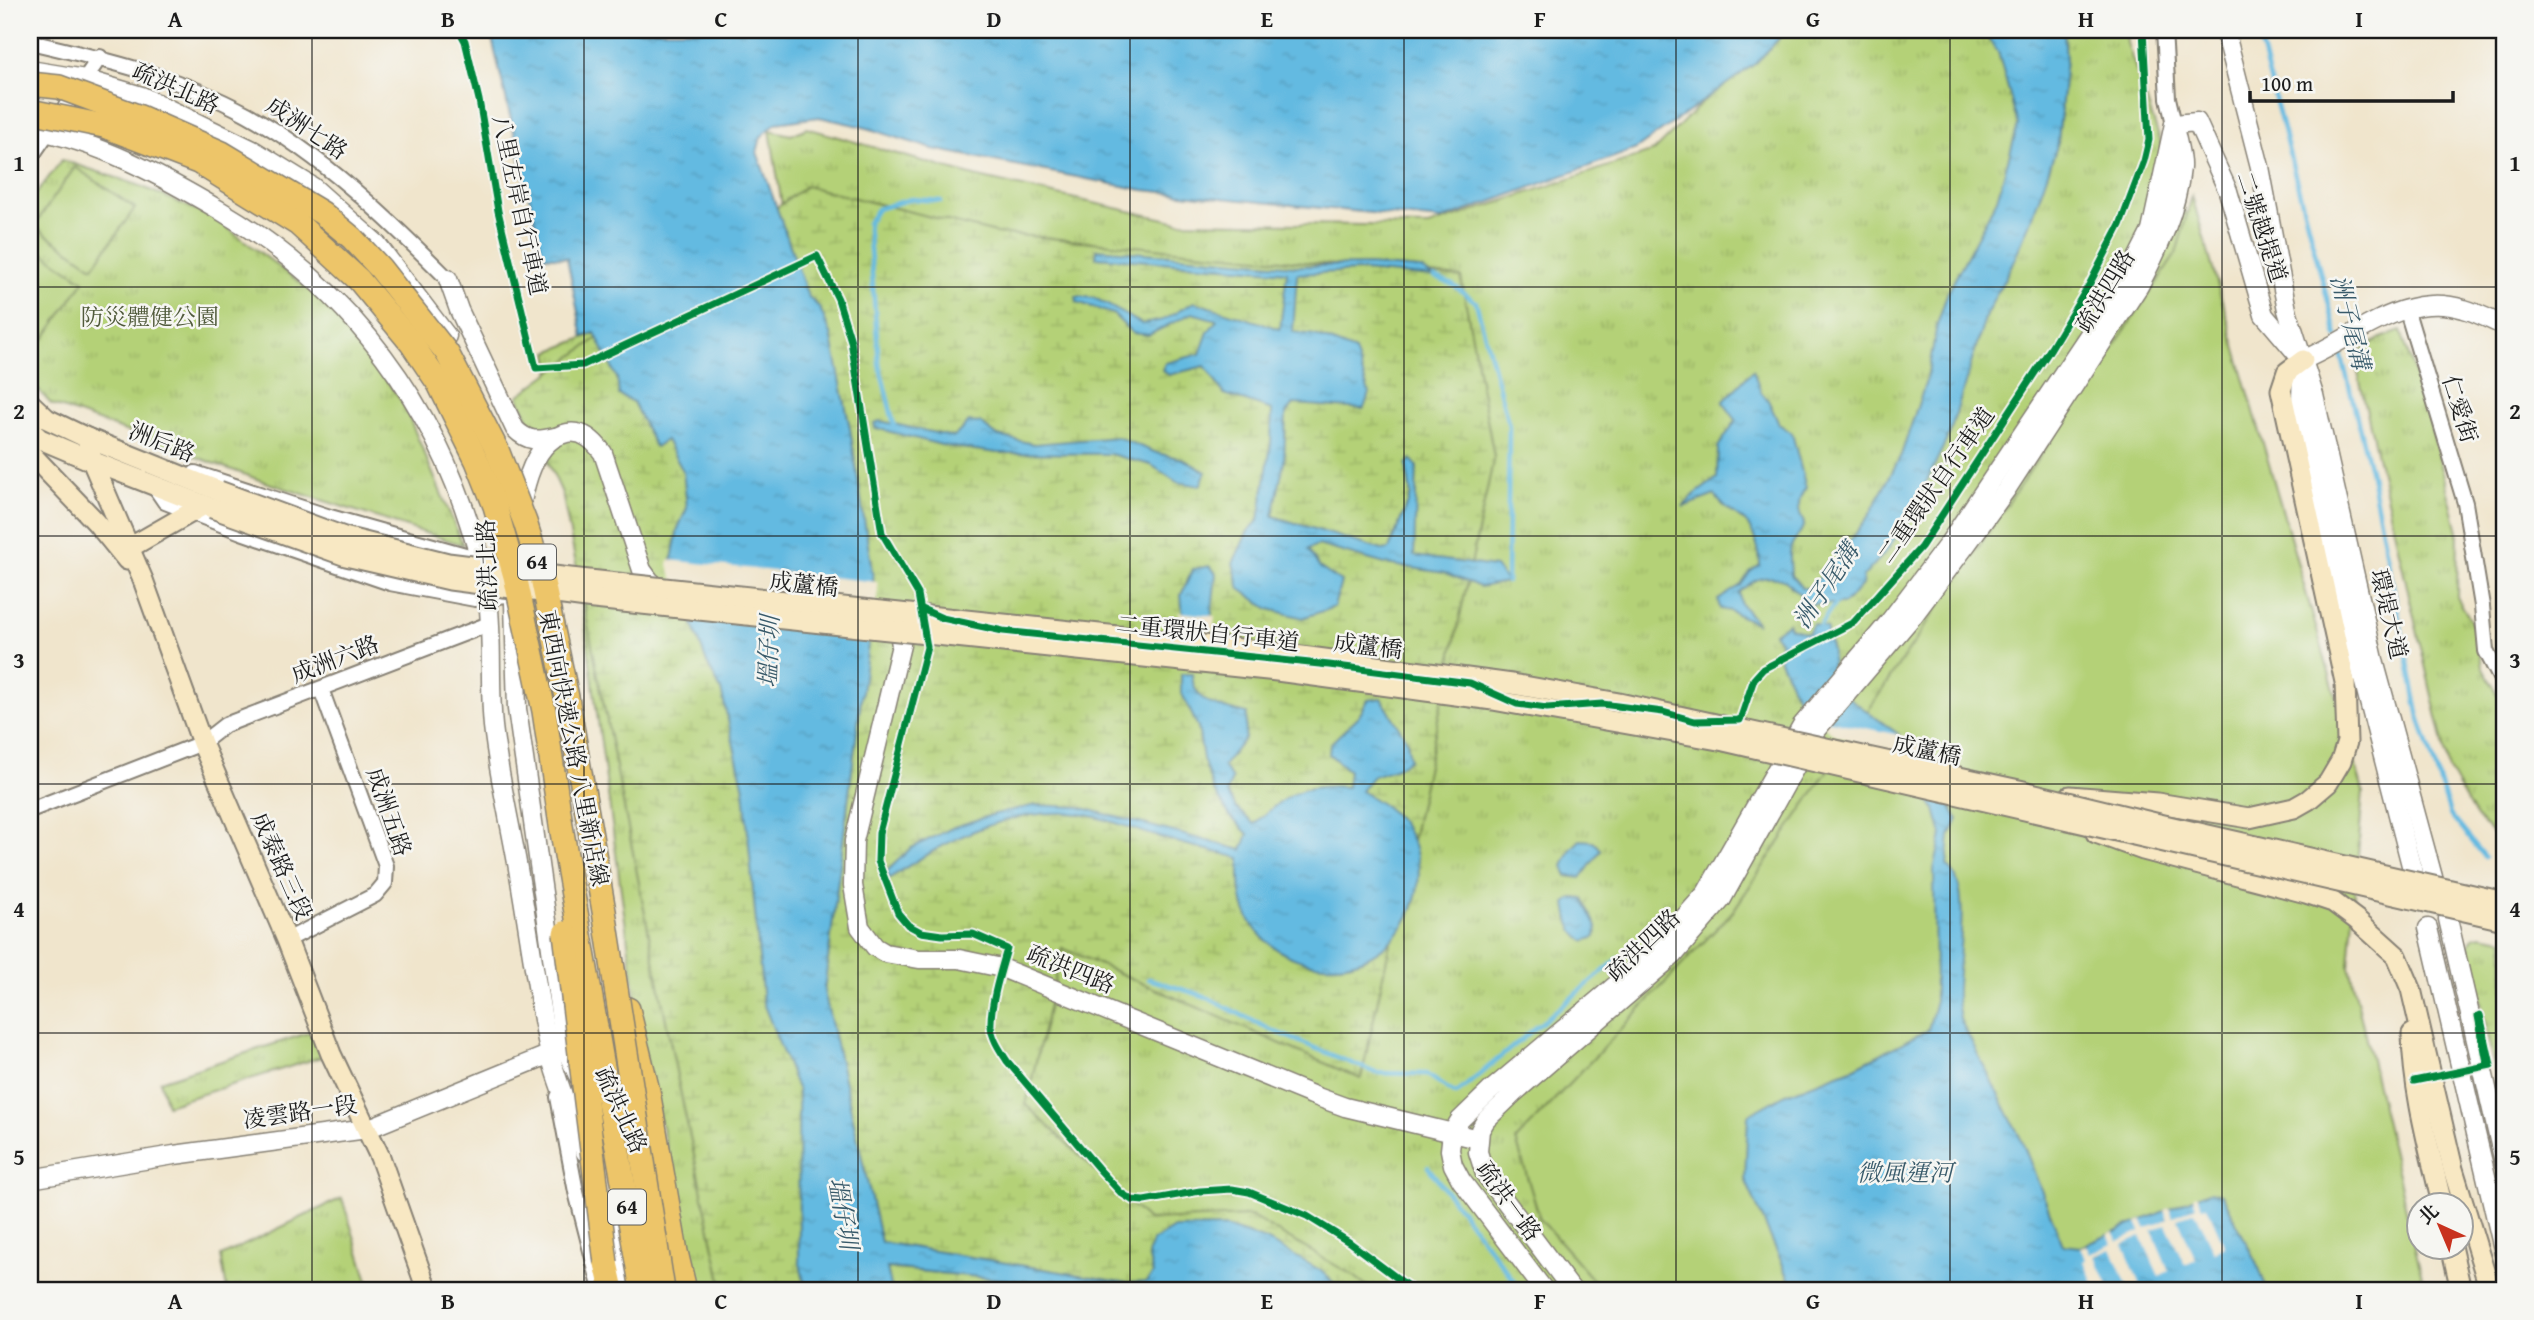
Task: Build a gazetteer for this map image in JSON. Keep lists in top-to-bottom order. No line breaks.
{"streets":{"highway":["64","東西向快速公路 八里新店線"],"main road":["洲后路","成蘆橋","成泰路三段"],"street":["疏洪北路","成洲七路","二號越提道","疏洪四路","仁愛街","環堤大道","成洲六路","成洲五路","凌雲路一段","疏洪一路"],"cycle path":["八里左岸自行車道","二重環狀自行車道"]},"crossings":[["疏洪北路","成洲六路"],["疏洪北路","凌雲路一段"],["二號越提道","疏洪四路"],["二號越提道","環堤大道"],["疏洪四路","疏洪一路"],["洲后路","成蘆橋"],["洲后路","成泰路三段"],["成洲六路","成洲五路"],["成洲六路","成泰路三段"],["成洲五路","成泰路三段"],["成泰路三段","凌雲路一段"]],"water":["洲子尾溝","塭仔圳","微風運河"],"parks":["防災體健公園"],"scale_bar":"100 m","north":"top left","grid":{"columns":["A","B","C","D","E","F","G","H","I"],"rows":["1","2","3","4","5"]}}
